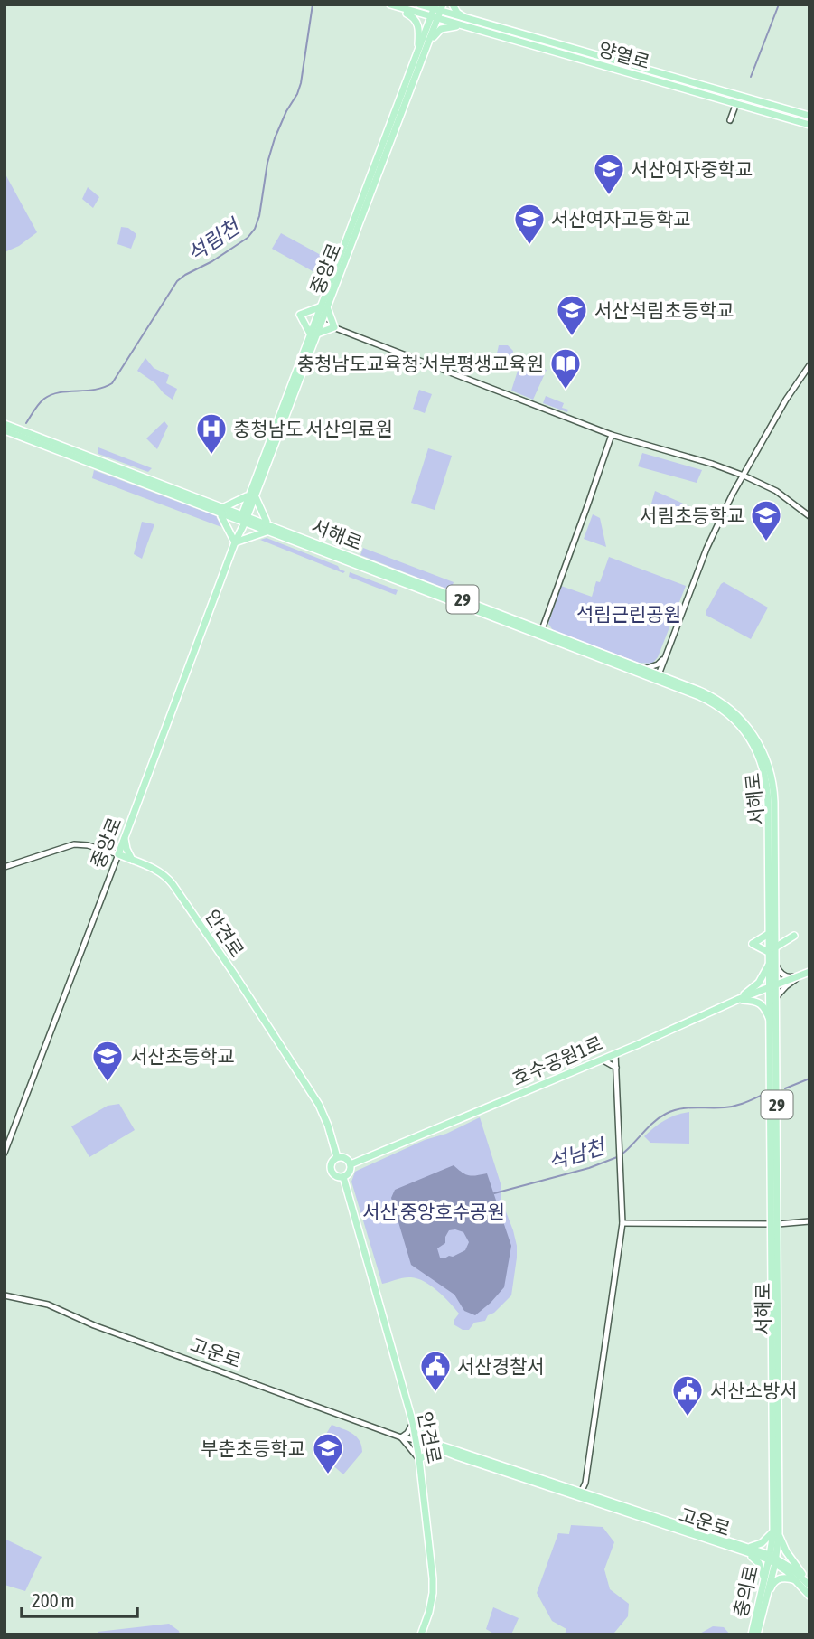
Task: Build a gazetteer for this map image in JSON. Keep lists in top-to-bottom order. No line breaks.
{"streets":{"main road":["양열로","중앙로","서해로","29","안견로","호수공원1로","고운로","충의로"]},"crossings":[["양열로","중앙로"],["중앙로","서해로"],["중앙로","안견로"],["서해로","호수공원1로"],["서해로","고운로"],["서해로","충의로"],["안견로","호수공원1로"],["안견로","고운로"],["고운로","충의로"]],"water":["석림천","석남천"],"parks":["석림근린공원","서산 중앙호수공원"],"places":{"school or university":["서산여자중학교","서산여자고등학교","서산석림초등학교","서림초등학교","서산초등학교","부춘초등학교"],"library":["충청남도교육청 서부평생교육원"],"hospital":["충청남도 서산의료원"],"public building":["서산경찰서","서산소방서"]},"scale_bar":"200 m"}
